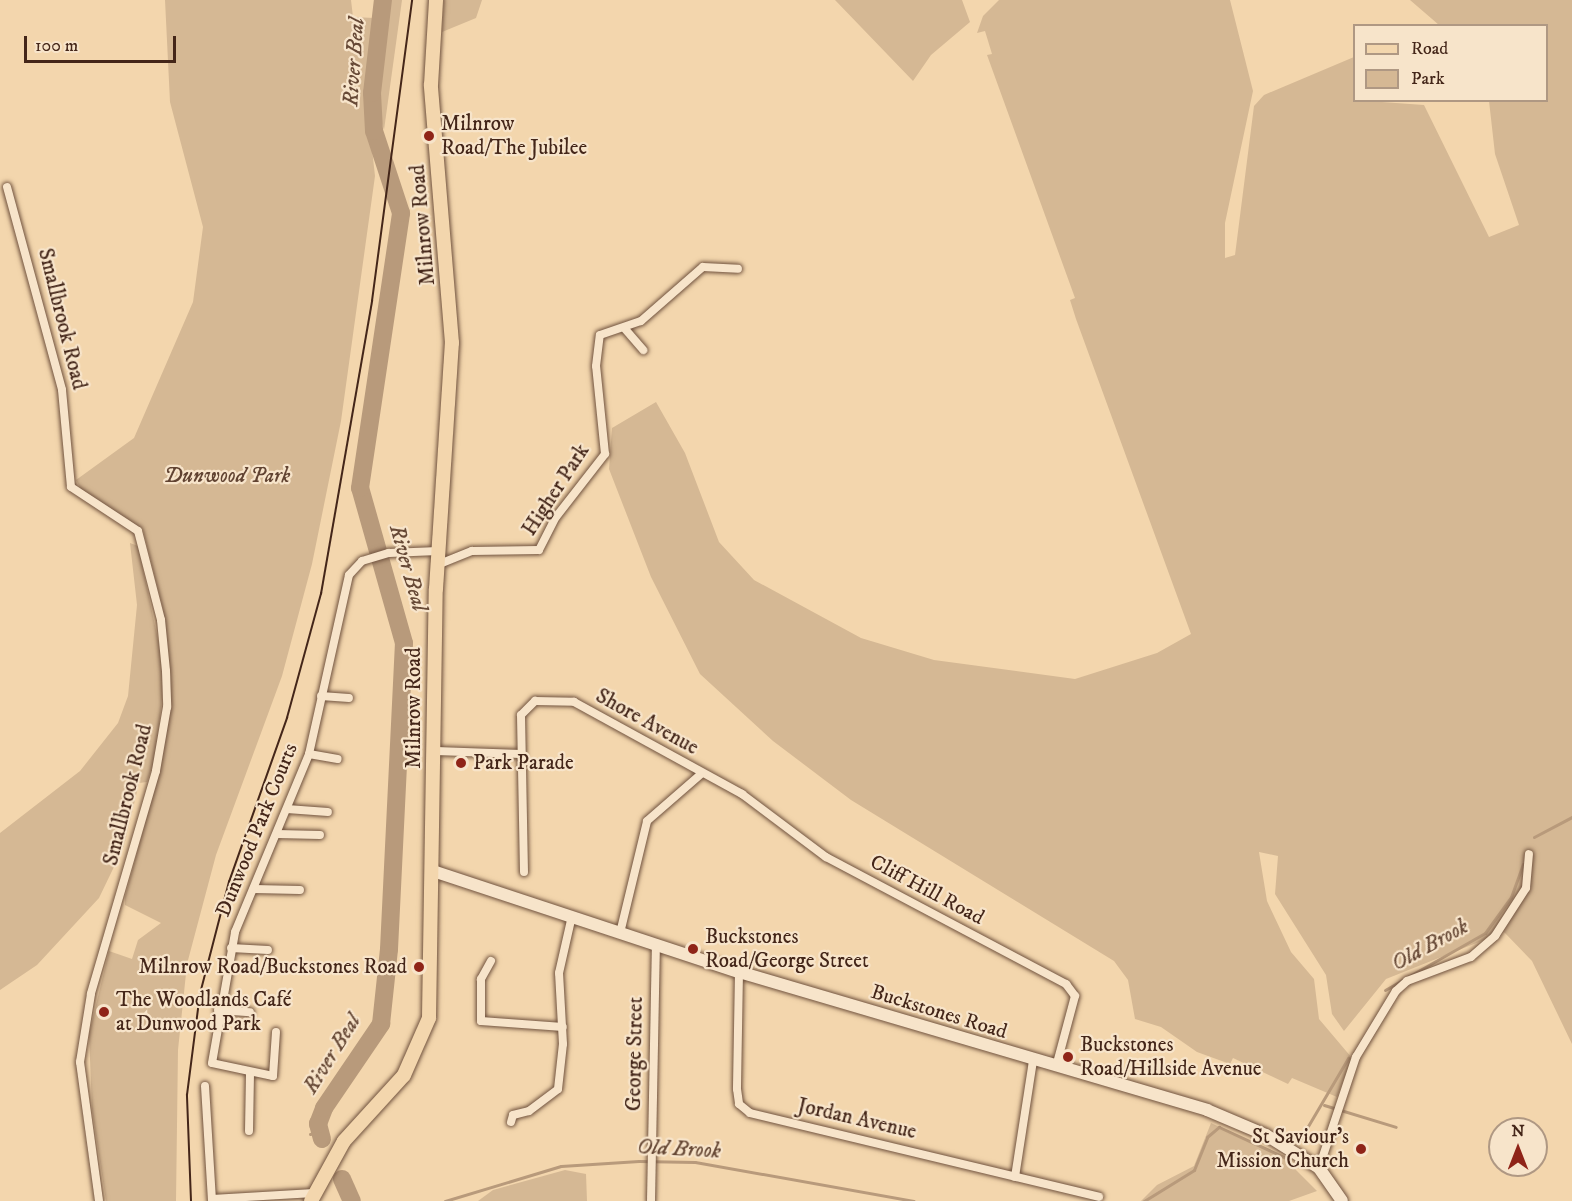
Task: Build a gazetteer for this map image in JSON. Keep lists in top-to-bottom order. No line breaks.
{"streets":{"main road":["Milnrow Road","Buckstones Road"],"street":["Smallbrook Road","Higher Park","Shore Avenue","Dunwood Park Courts","Cliff Hill Road","George Street","Jordan Avenue"]},"crossings":[["Milnrow Road","Higher Park"],["Milnrow Road","Dunwood Park Courts"],["Milnrow Road","Buckstones Road"],["Higher Park","Dunwood Park Courts"],["Shore Avenue","Cliff Hill Road"],["Cliff Hill Road","Buckstones Road"],["Buckstones Road","George Street"],["Buckstones Road","Jordan Avenue"]],"water":["River Beal","Old Brook"],"parks":["Dunwood Park"],"places":["Milnrow Road/The Jubilee","Park Parade","Buckstones Road/George Street","Milnrow Road/Buckstones Road","The Woodlands Café at Dunwood Park","Buckstones Road/Hillside Avenue","St Saviour's Mission Church"],"legend":["Road","Park"],"scale_bar":"100 m","north":"top"}
